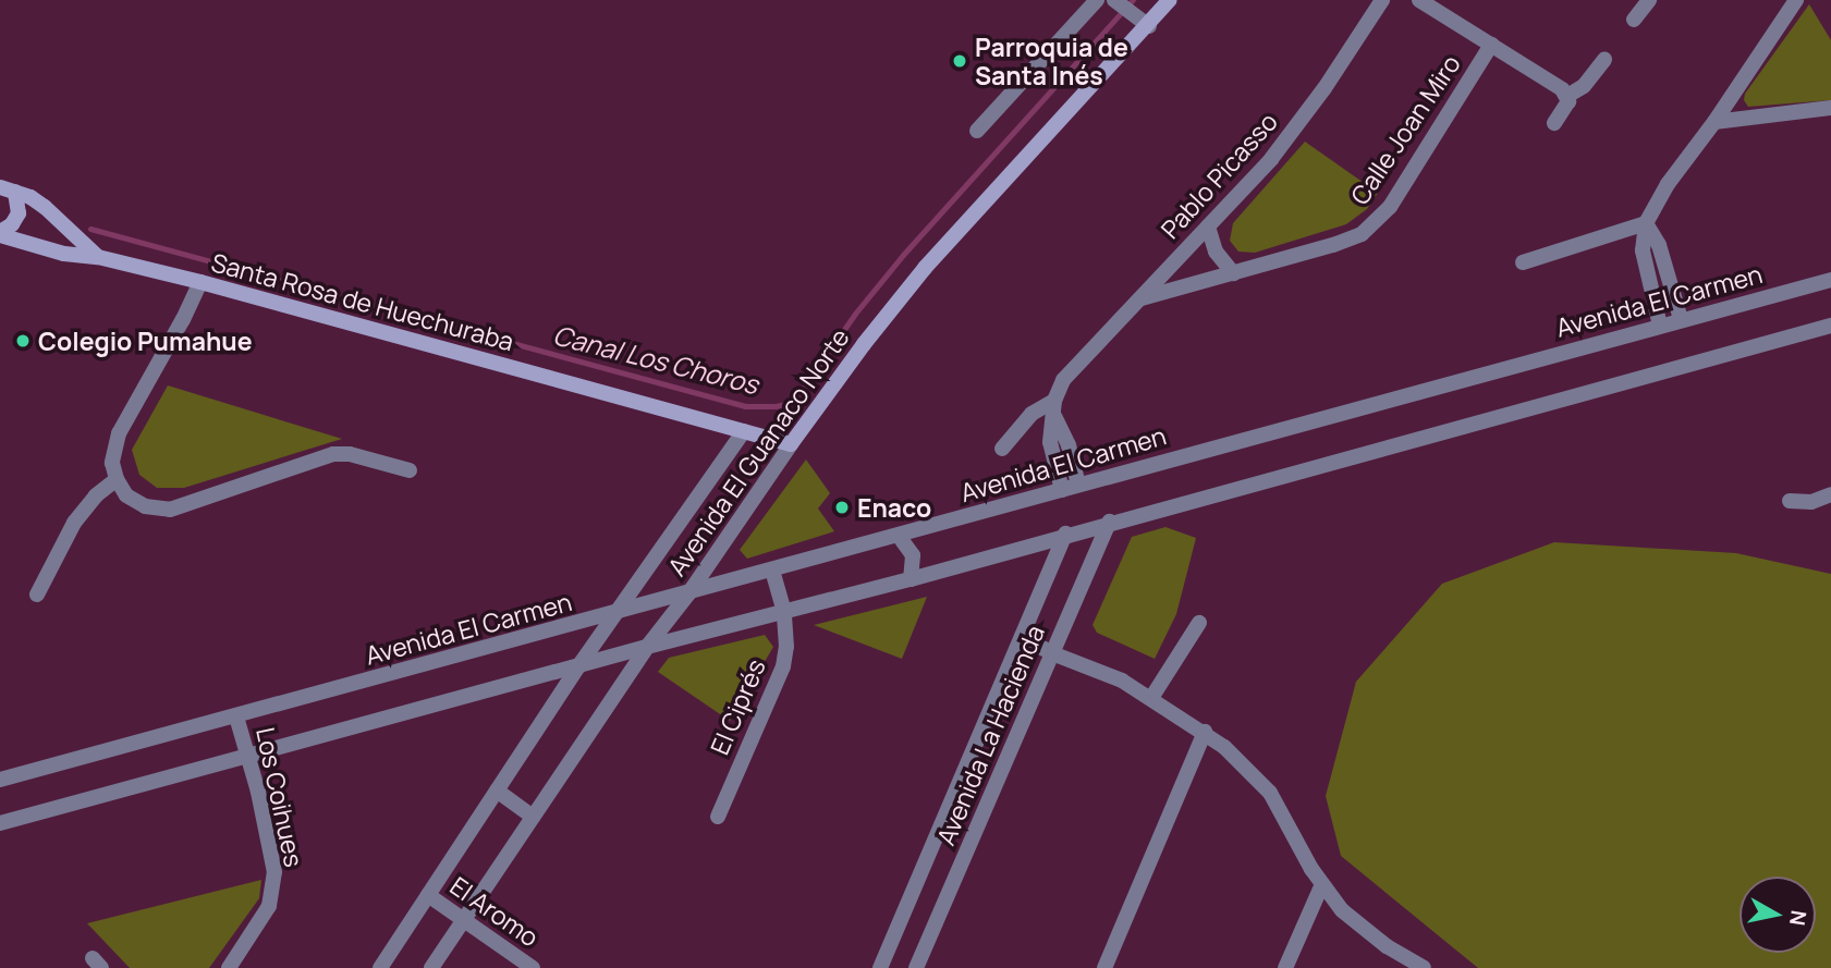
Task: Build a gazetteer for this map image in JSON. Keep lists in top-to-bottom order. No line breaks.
{"streets":{"street":["Calle Joan Miro","Pablo Picasso","Avenida El Carmen","Santa Rosa de Huechuraba","Avenida El Guanaco Norte","El Ciprés","Avenida La Hacienda","Los Coihues","El Aromo"]},"crossings":[["Avenida El Carmen","Avenida El Guanaco Norte"],["Avenida El Carmen","El Ciprés"],["Avenida El Carmen","Los Coihues"],["Santa Rosa de Huechuraba","Avenida El Guanaco Norte"],["Avenida El Guanaco Norte","El Aromo"]],"water":["Canal Los Choros"],"places":["Parroquia de Santa Inés","Colegio Pumahue","Enaco"],"north":"right"}
